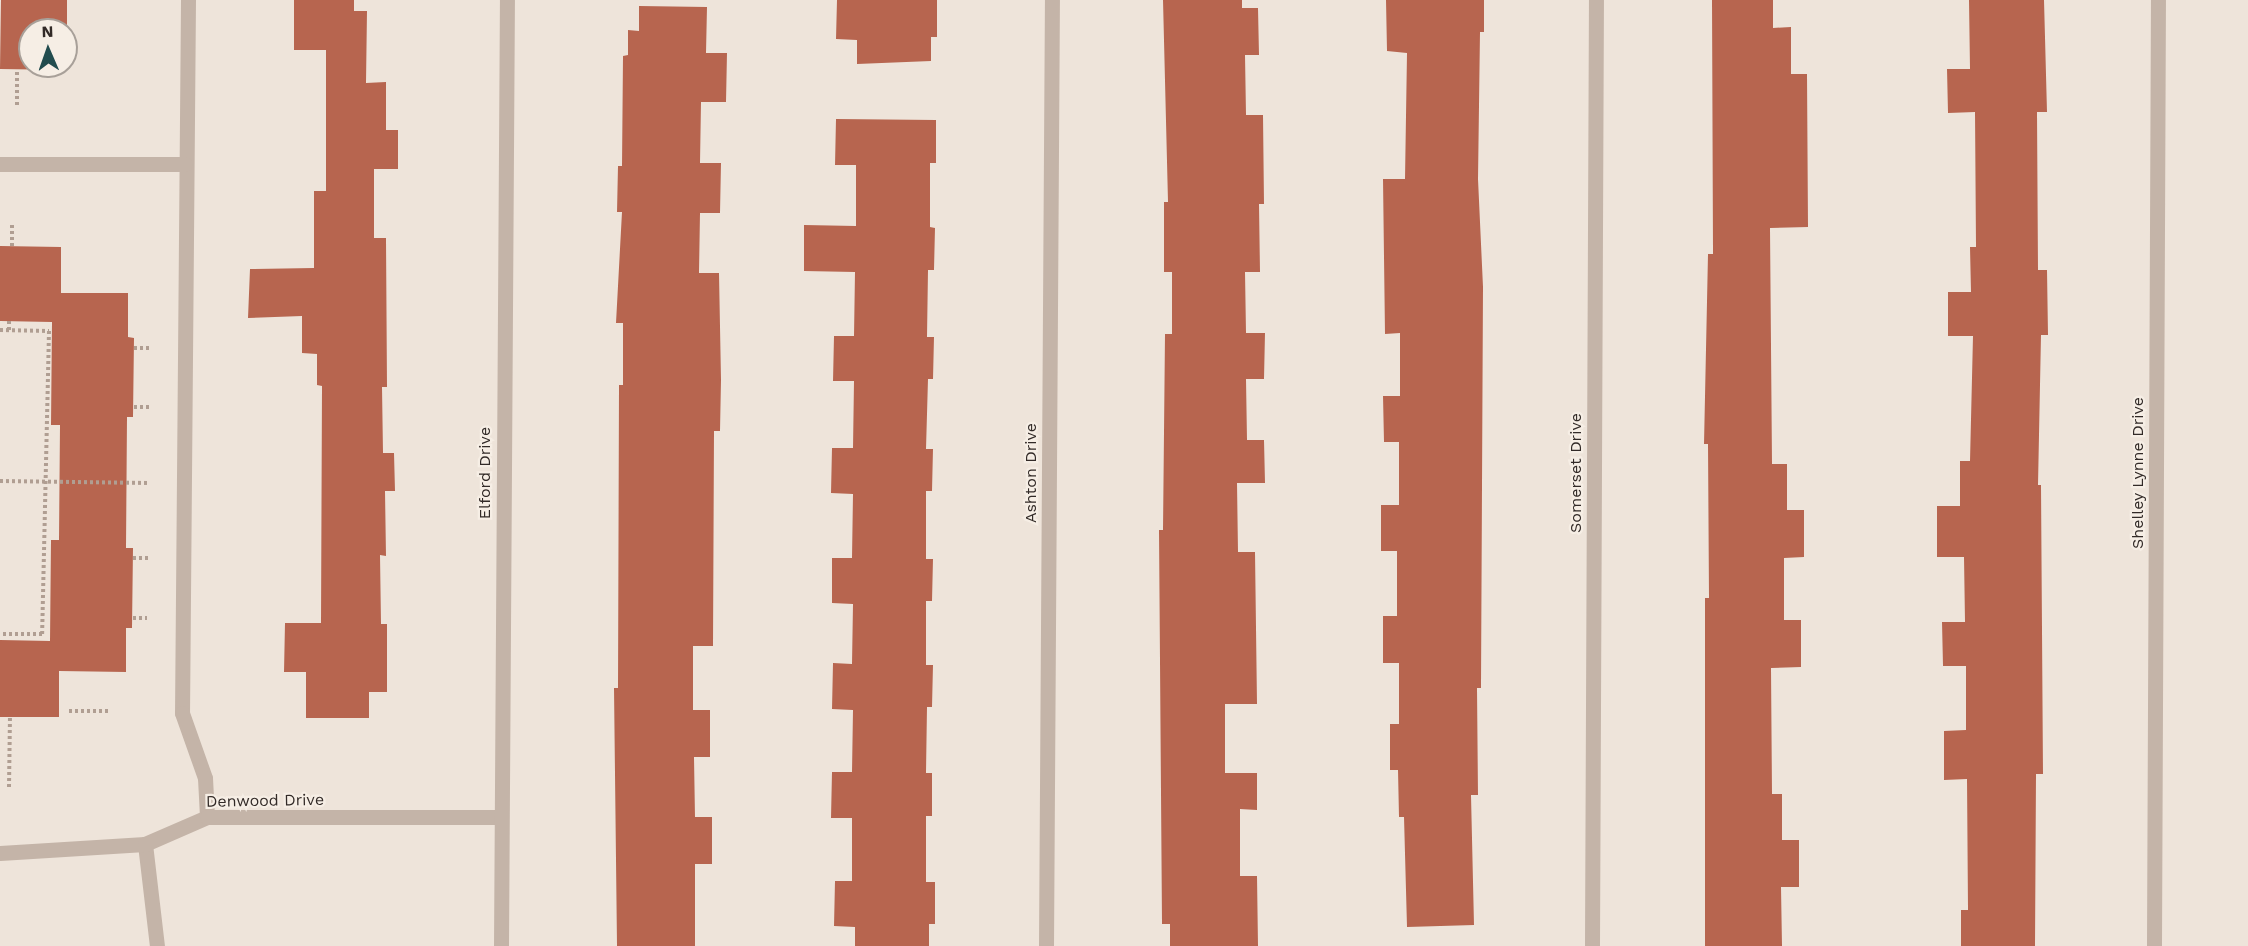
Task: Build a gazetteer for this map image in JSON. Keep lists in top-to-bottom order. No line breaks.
{"streets":{"street":["Elford Drive","Ashton Drive","Somerset Drive","Shelley Lynne Drive","Denwood Drive"]},"crossings":[["Elford Drive","Denwood Drive"]],"north":"top"}
